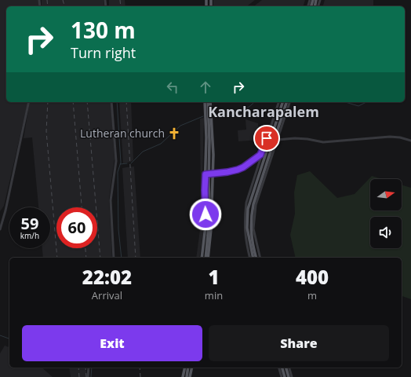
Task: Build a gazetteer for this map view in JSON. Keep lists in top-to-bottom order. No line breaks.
{"districts":["Kancharapalem"],"places":{"church":["Lutheran church"]},"north":"right","page":{"turn":["130 m","Turn right"],"speed":"59 km/h","limit":"60","eta":["22:02","Arrival","1","min","400","m"],"buttons":["Exit","Share"]}}
